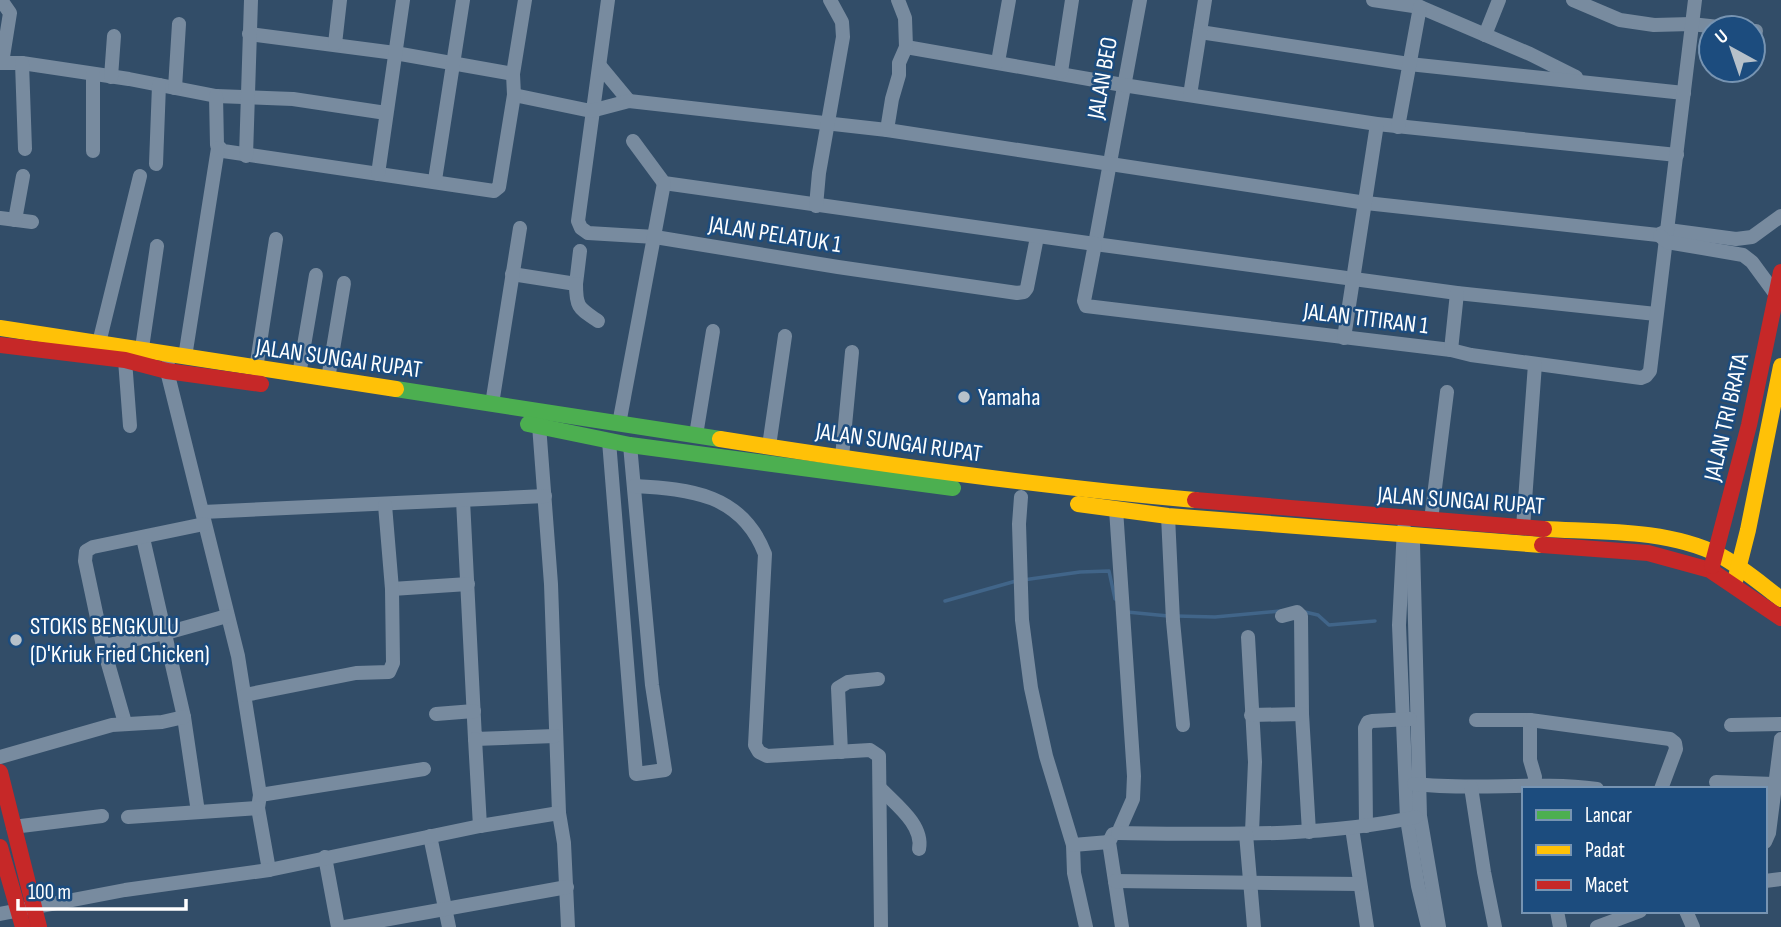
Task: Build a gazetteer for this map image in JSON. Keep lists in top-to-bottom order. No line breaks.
{"streets":{"main road":["JALAN SUNGAI RUPAT","JALAN TRI BRATA"],"street":["JALAN BEO","JALAN PELATUK 1","JALAN TITIRAN 1"]},"crossings":[["JALAN BEO","JALAN TITIRAN 1"],["JALAN SUNGAI RUPAT","JALAN TRI BRATA"]],"places":["Yamaha","STOKIS BENGKULU (D'Kriuk Fried Chicken)"],"legend":["Lancar","Padat","Macet"],"scale_bar":"100 m","north":"top left"}
